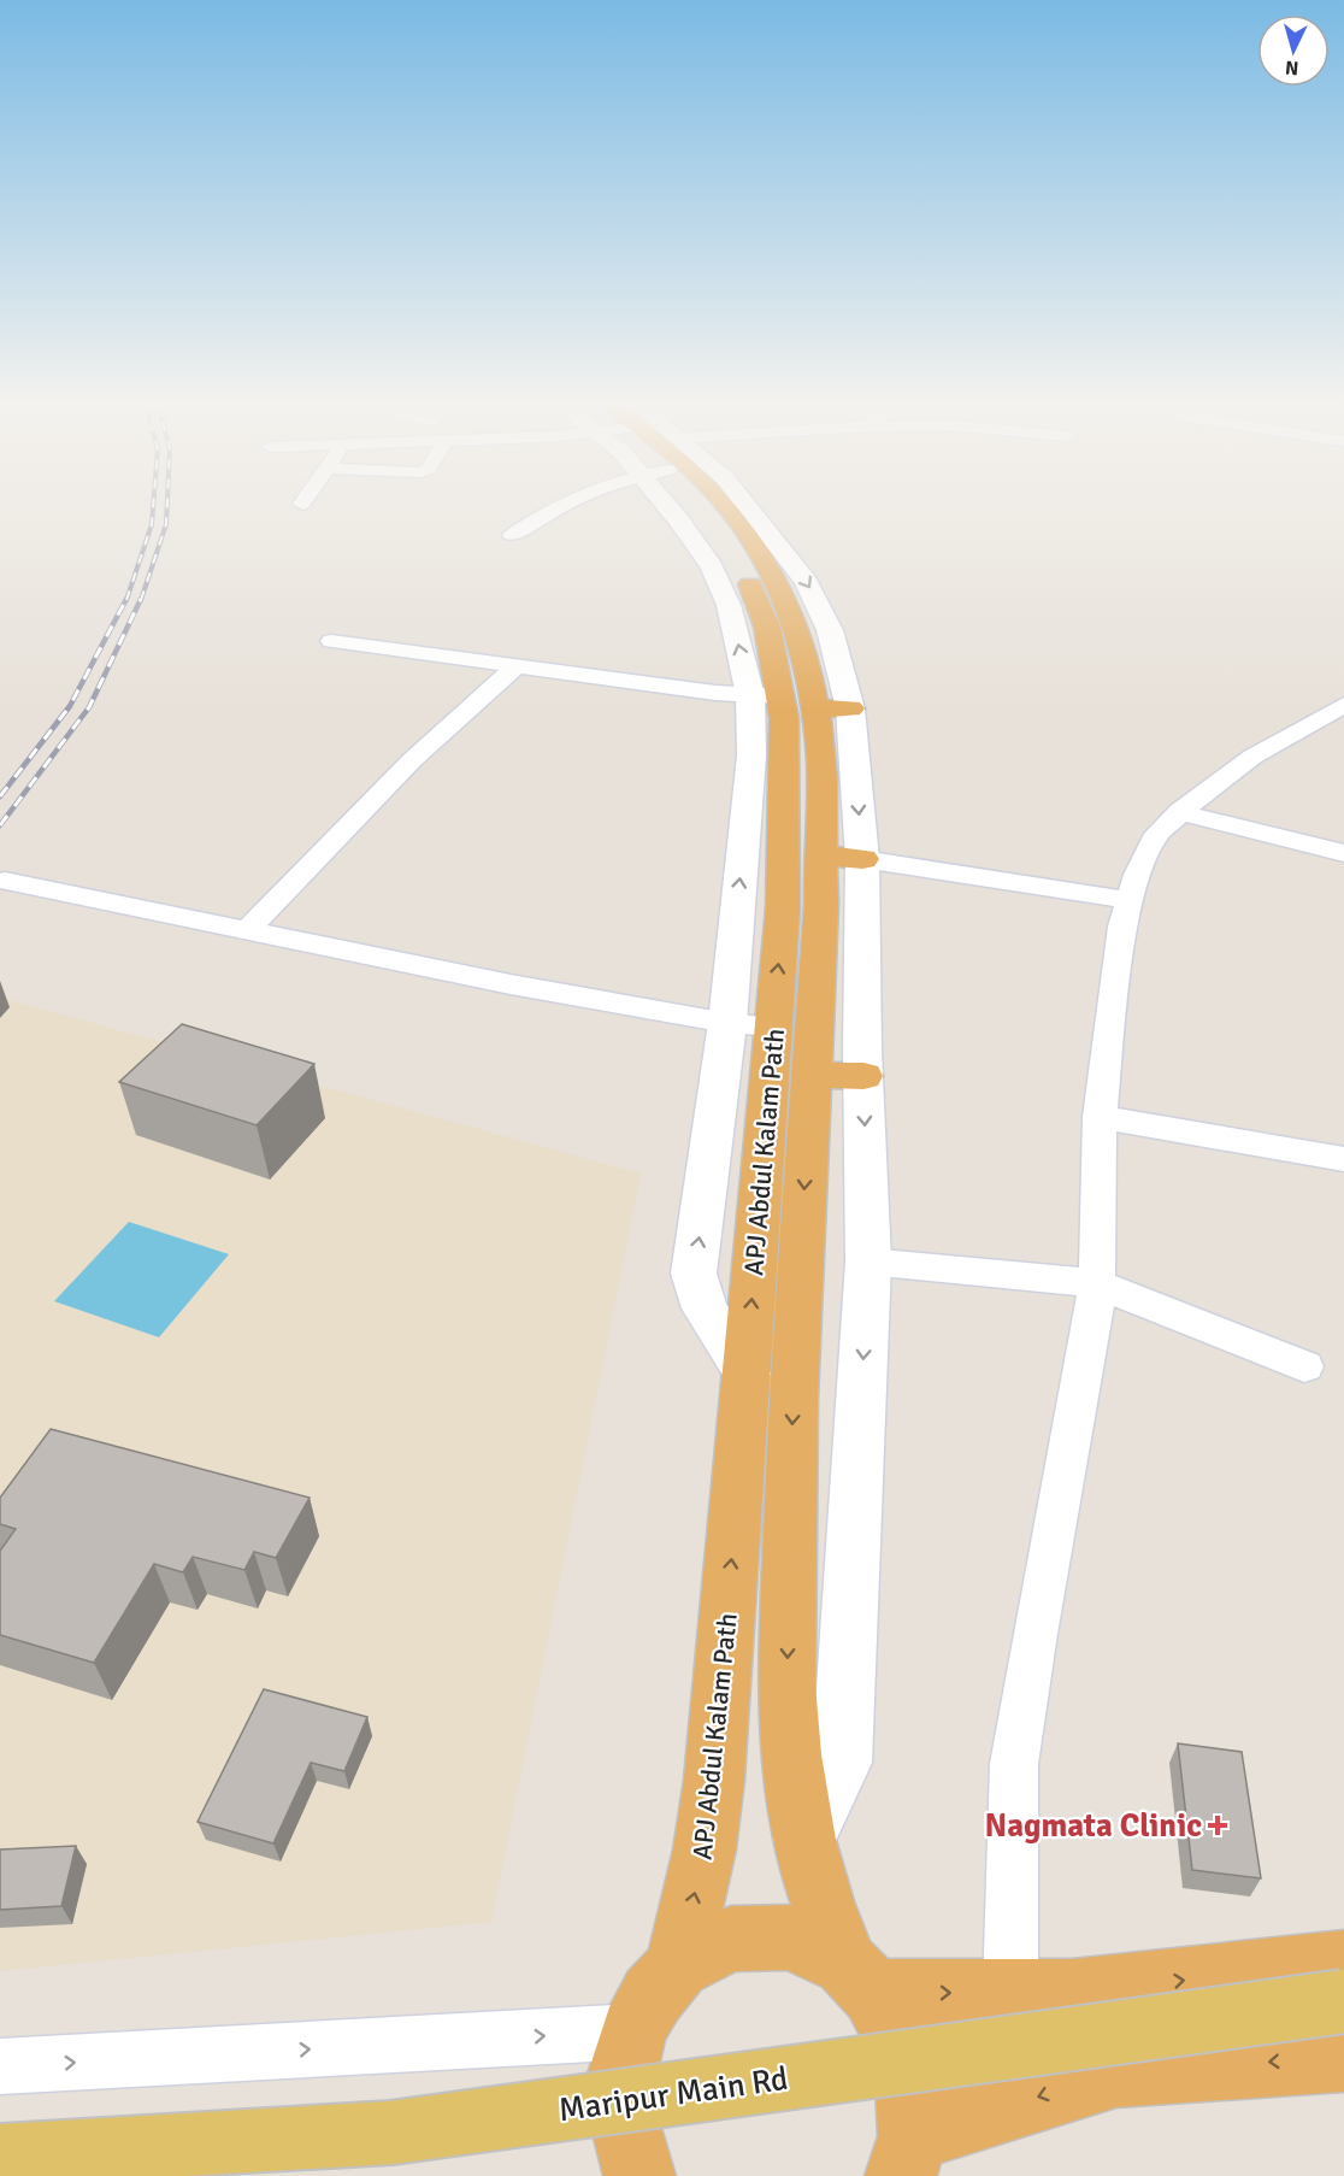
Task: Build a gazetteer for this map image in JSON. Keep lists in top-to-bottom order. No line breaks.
{"streets":{"highway":["APJ Abdul Kalam Path"],"main road":["Maripur Main Rd"]},"places":{"health":["Nagmata Clinic"]},"north":"bottom"}
